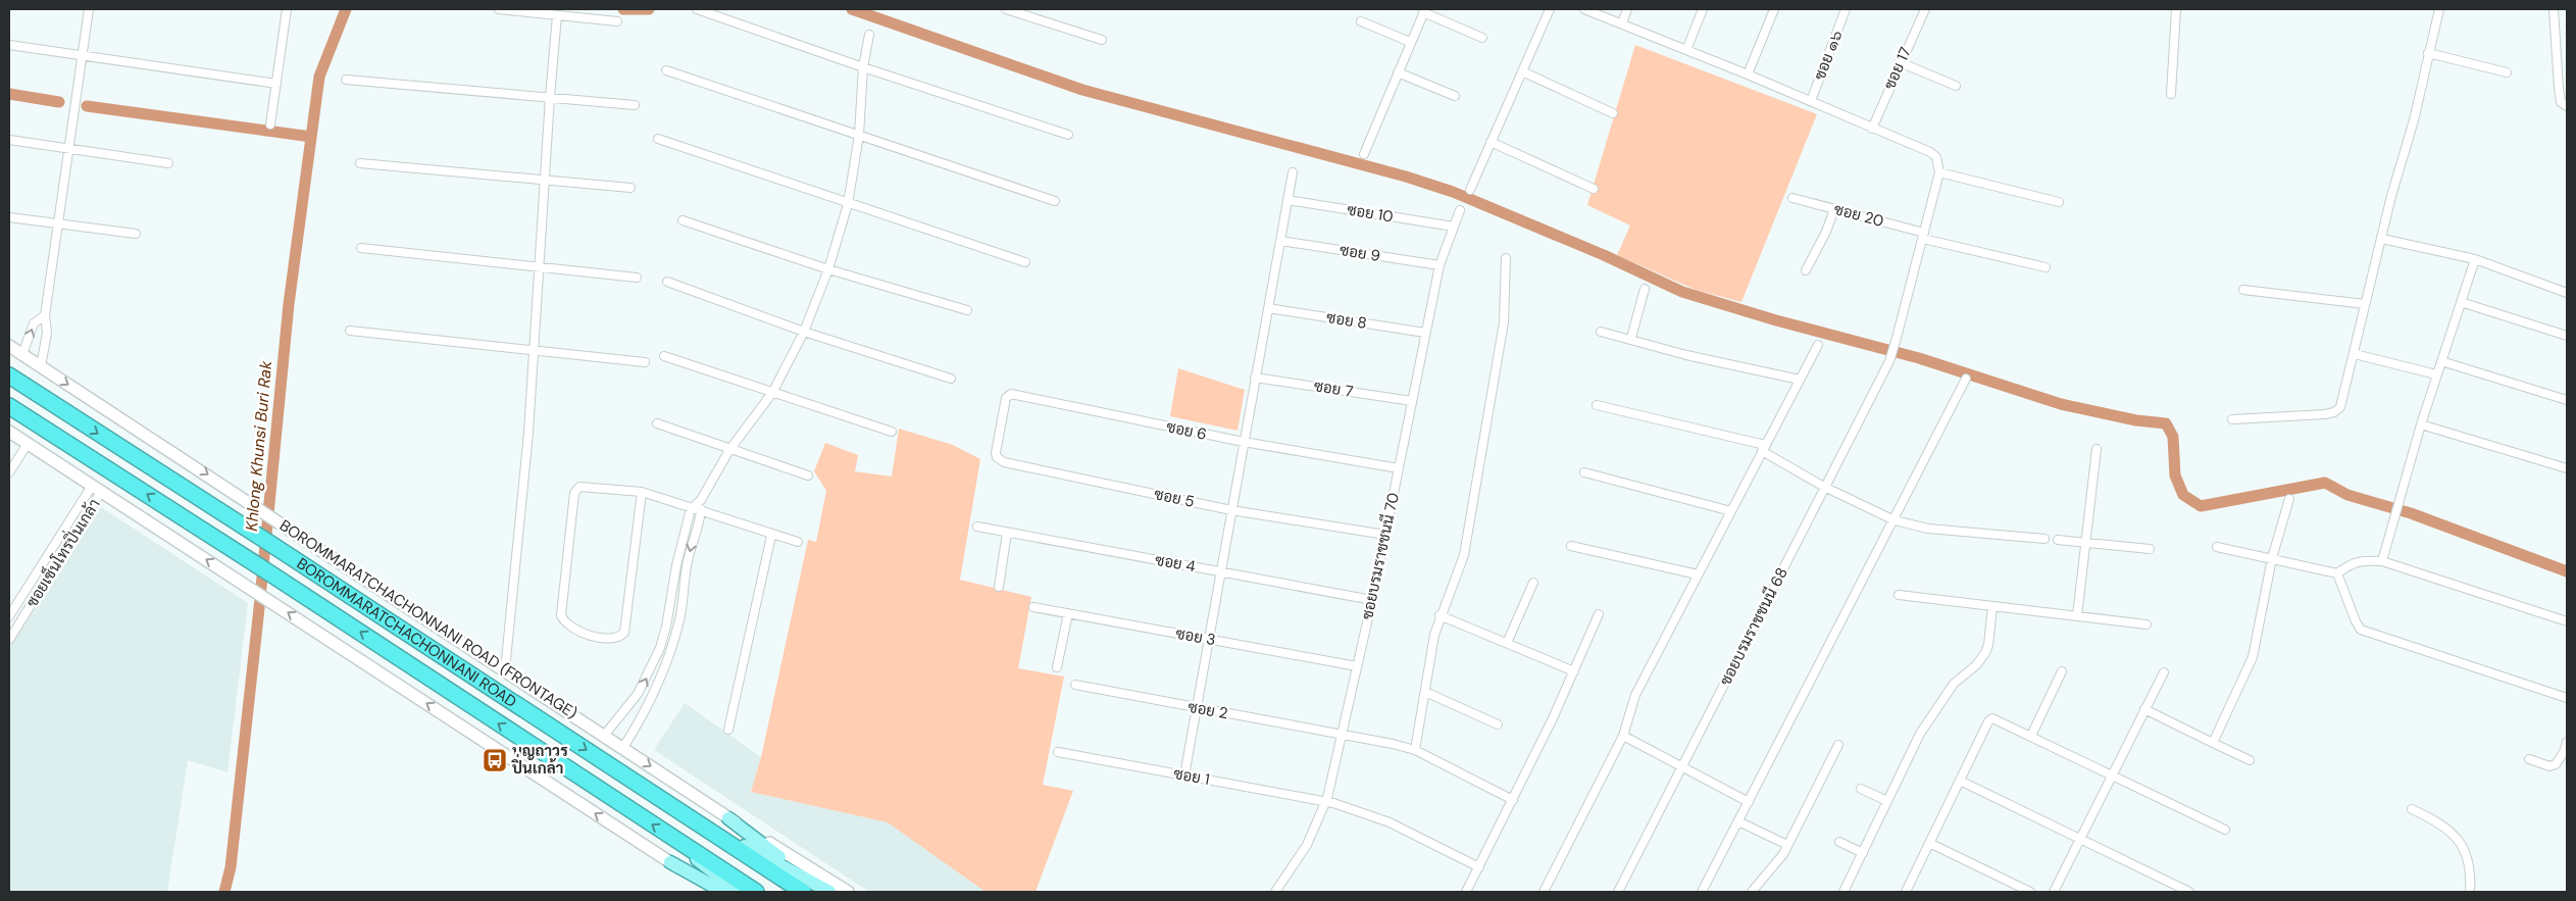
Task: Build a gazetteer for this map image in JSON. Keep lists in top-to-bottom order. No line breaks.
{"streets":{"highway":["BOROMMARATCHACHONNANI ROAD"],"main road":["BOROMMARATCHACHONNANI ROAD (FRONTAGE)"],"street":["ซอย ๑๖","ซอย 17","ซอย 10","ซอย 20","ซอย 9","ซอย 8","ซอย 7","ซอย 6","ซอย 5","ซอยเซ็นโทรปิ่นเกล้า","ซอยบรมราชชนนี 70","ซอย 4","ซอยบรมราชชนนี 68","ซอย 3","ซอย 2","ซอย 1"]},"crossings":[["ซอย 10","ซอยบรมราชชนนี 70"],["ซอย 20","ซอยบรมราชชนนี 68"],["ซอย 9","ซอยบรมราชชนนี 70"],["ซอย 8","ซอยบรมราชชนนี 70"],["ซอย 7","ซอยบรมราชชนนี 70"],["ซอย 6","ซอย 5"],["ซอย 6","ซอยบรมราชชนนี 70"],["ซอย 5","ซอยบรมราชชนนี 70"],["ซอยบรมราชชนนี 70","ซอย 4"],["ซอยบรมราชชนนี 70","ซอย 3"],["ซอยบรมราชชนนี 70","ซอย 2"],["ซอยบรมราชชนนี 70","ซอย 1"]],"water":["Khlong Khunsi Buri Rak"],"places":{"bus stop":["บุญถาวร ปิ่นเกล้า"]}}
